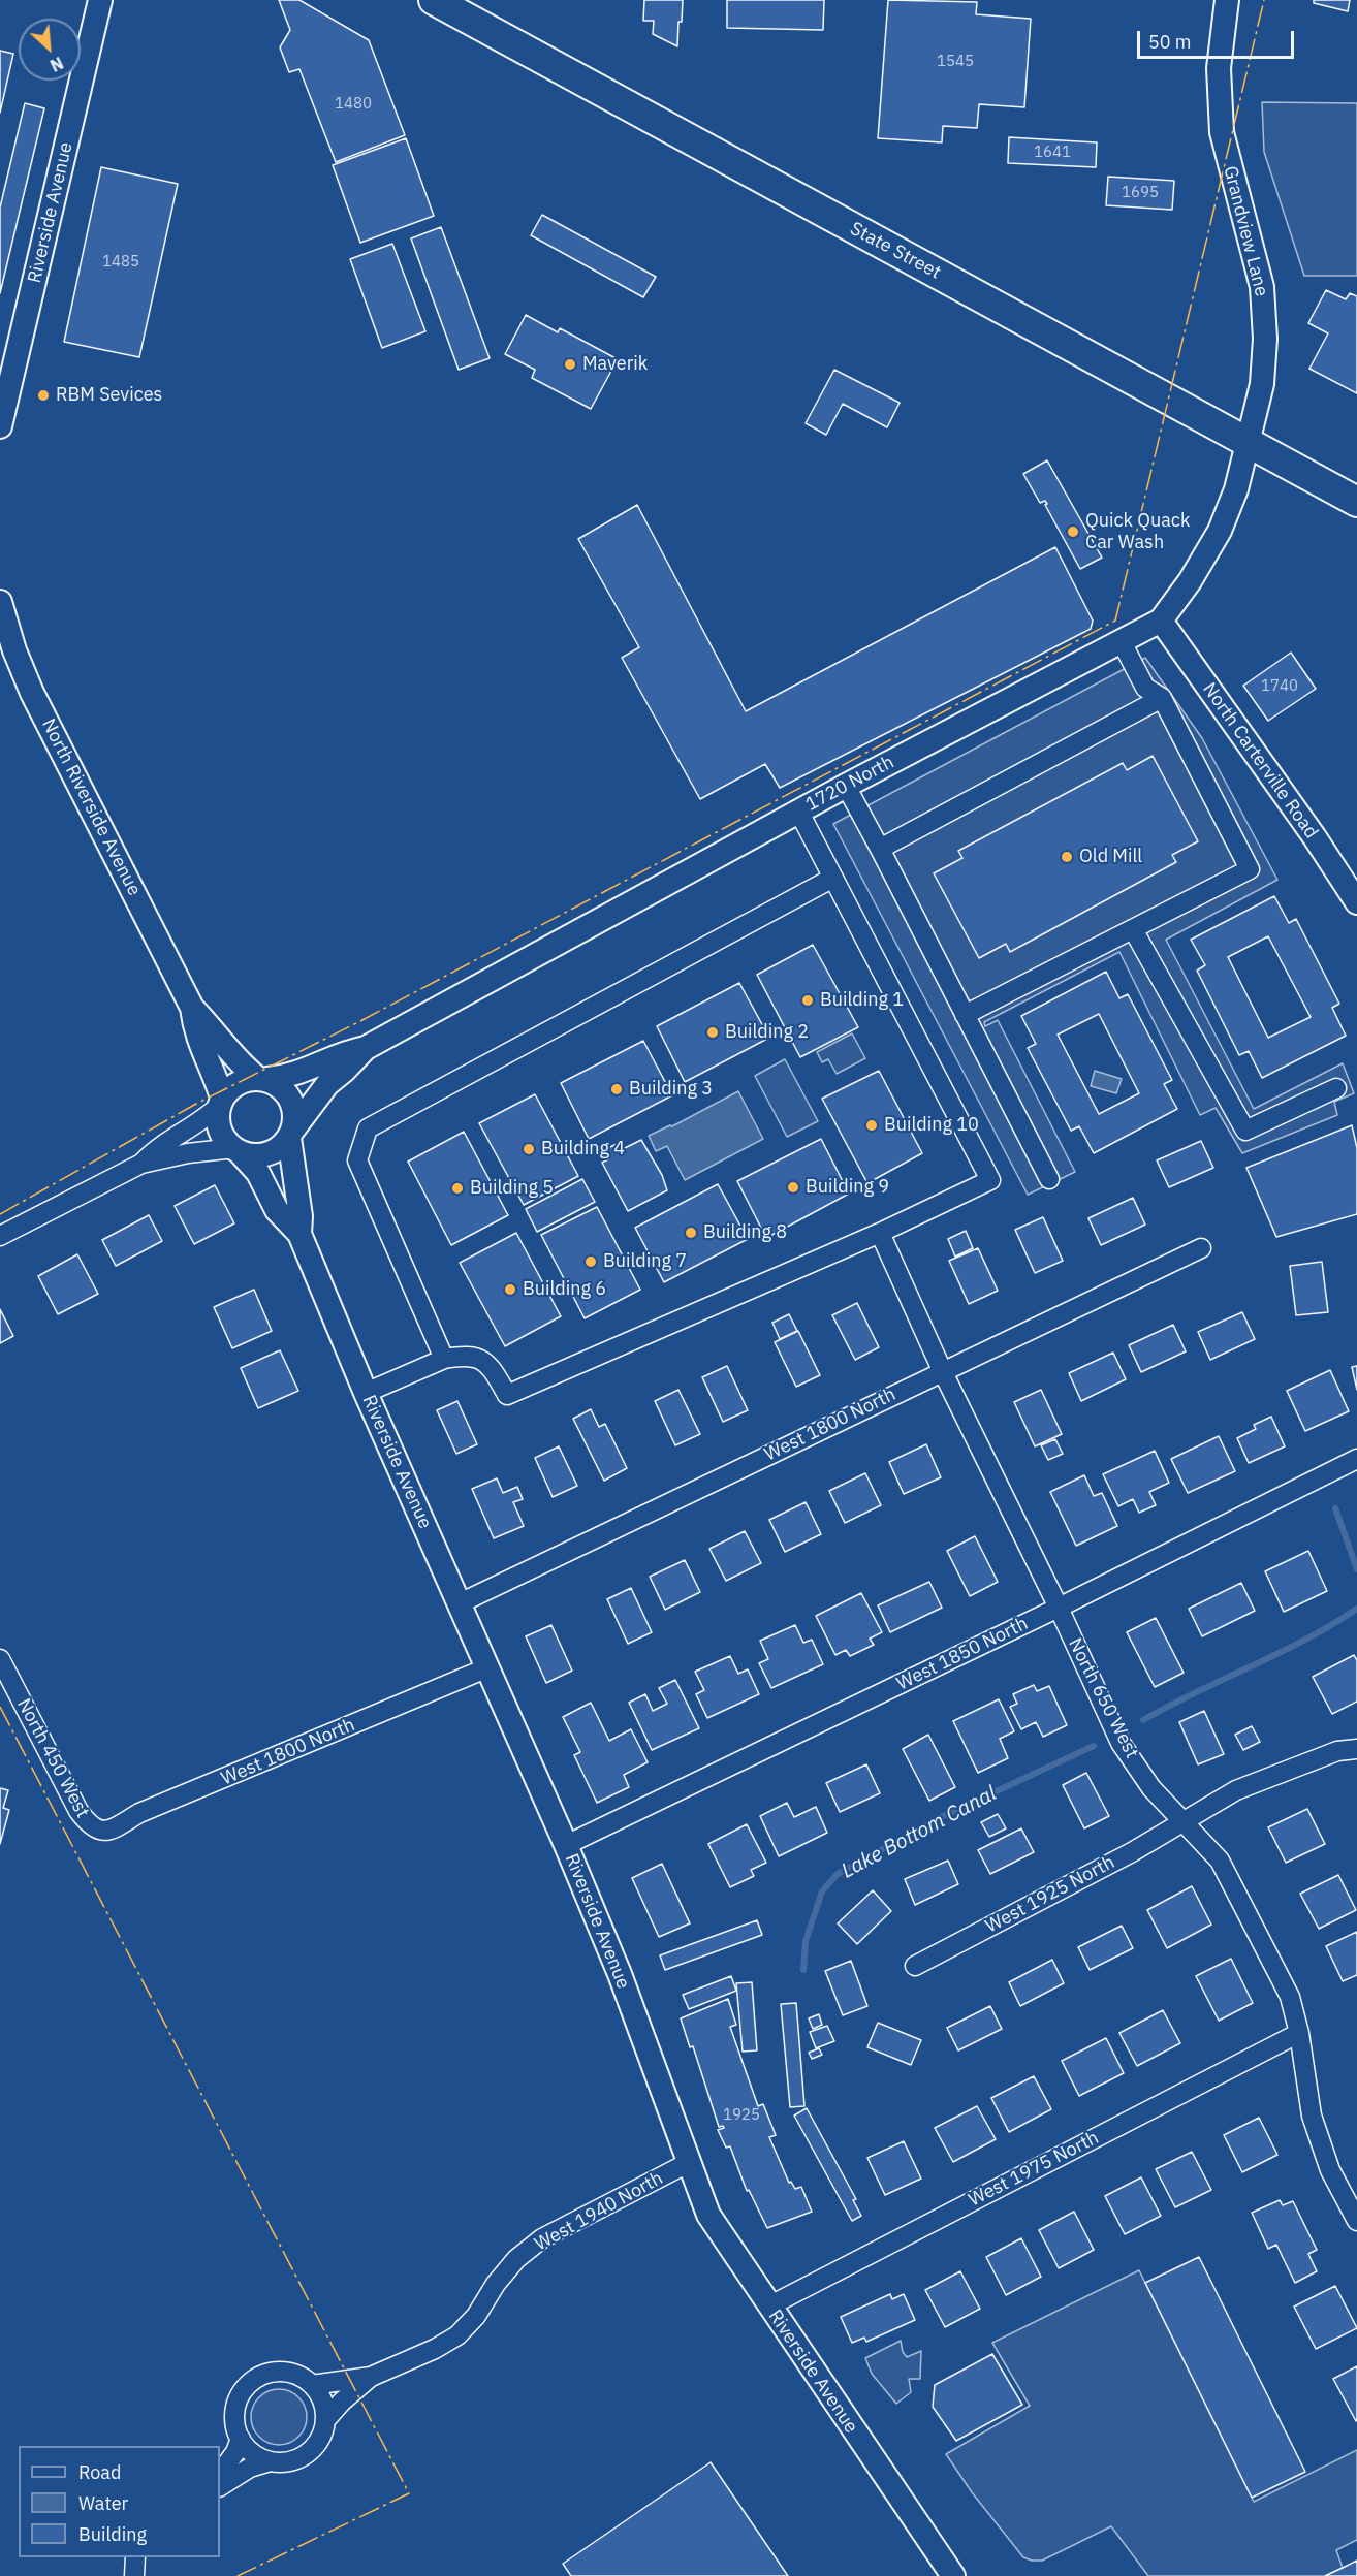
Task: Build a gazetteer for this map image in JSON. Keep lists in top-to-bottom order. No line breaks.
{"streets":{"main road":["State Street"],"street":["Riverside Avenue","Grandview Lane","North Carterville Road","1720 North","North Riverside Avenue","West 1800 North","West 1850 North","North 650 West","North 450 West","West 1925 North","West 1975 North","West 1940 North"]},"crossings":[["Riverside Avenue","1720 North"],["Riverside Avenue","North Riverside Avenue"],["Riverside Avenue","West 1800 North"],["Riverside Avenue","West 1850 North"],["Riverside Avenue","West 1975 North"],["Riverside Avenue","West 1940 North"],["Grandview Lane","State Street"],["Grandview Lane","1720 North"],["State Street","1720 North"],["North Carterville Road","1720 North"],["1720 North","North Riverside Avenue"],["West 1800 North","North 650 West"],["West 1800 North","North 450 West"],["West 1850 North","North 650 West"],["North 650 West","West 1925 North"],["North 650 West","West 1975 North"]],"water":["Lake Bottom Canal"],"places":["Maverik","RBM Sevices","Quick Quack Car Wash","Old Mill","Building 1","Building 2","Building 3","Building 10","Building 4","Building 9","Building 5","Building 8","Building 7","Building 6"],"house_numbers":["1545","1480","1641","1695","1485","1740","1925"],"legend":["Road","Water","Building"],"scale_bar":"50 m","north":"bottom right"}
